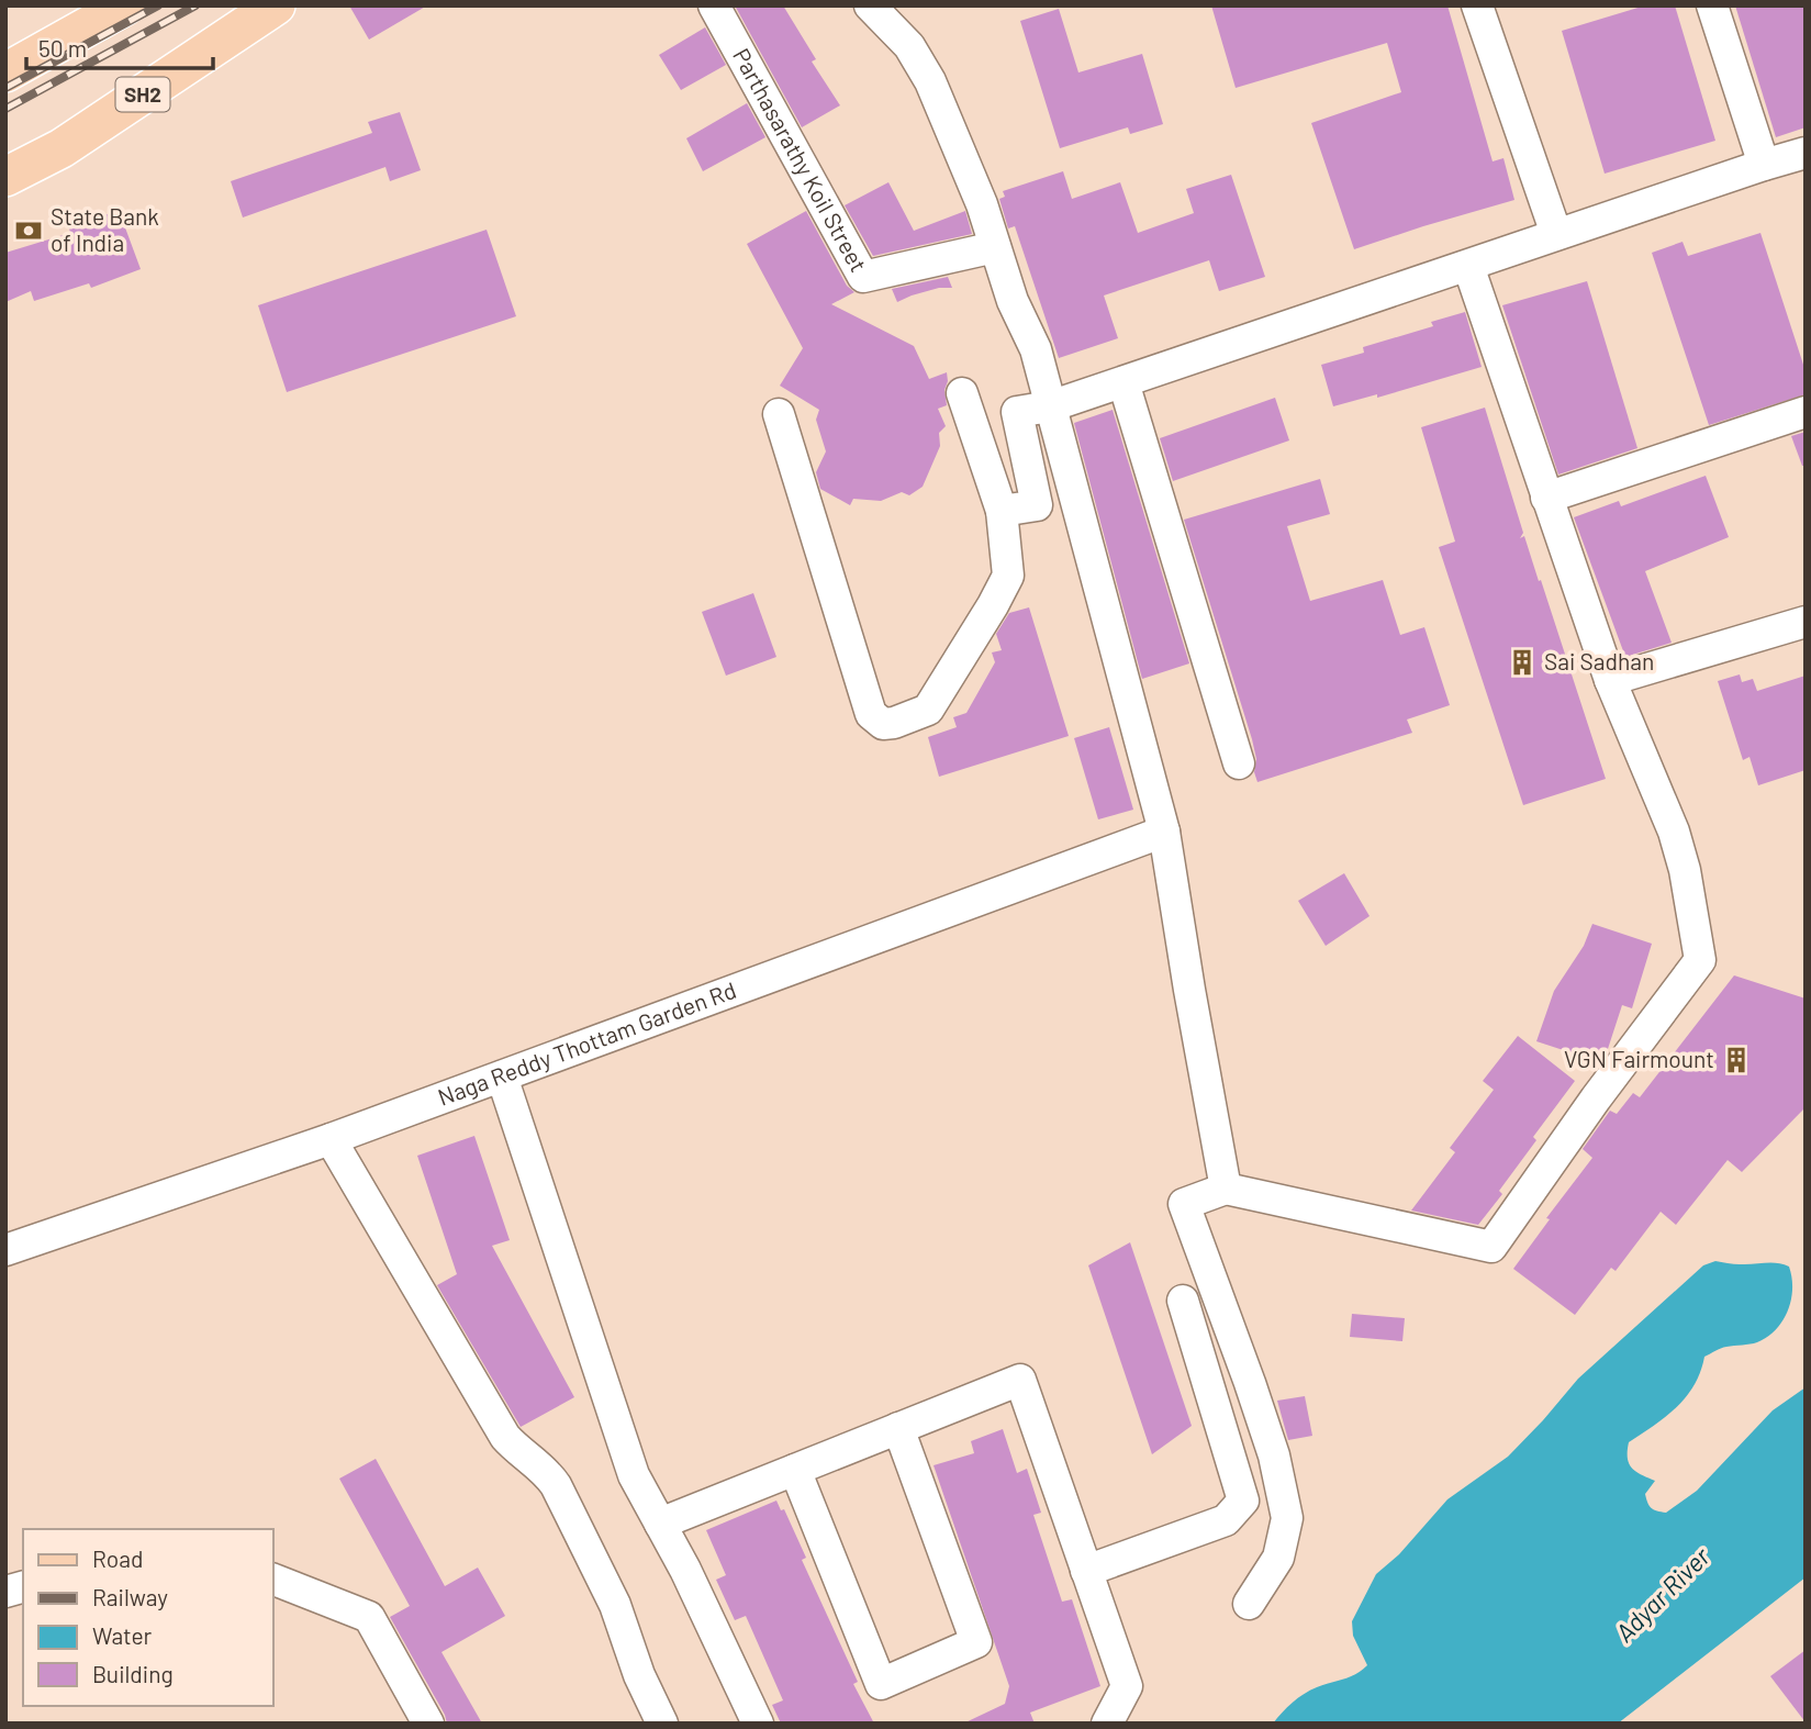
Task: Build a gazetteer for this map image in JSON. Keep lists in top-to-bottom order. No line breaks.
{"streets":{"main road":["SH2"],"street":["Parthasarathy Koil Street","Naga Reddy Thottam Garden Rd"]},"water":["Adyar River"],"places":{"bank":["State Bank of India"],"building":["Sai Sadhan","VGN Fairmount"]},"legend":["Road","Railway","Water","Building"],"scale_bar":"50 m"}
